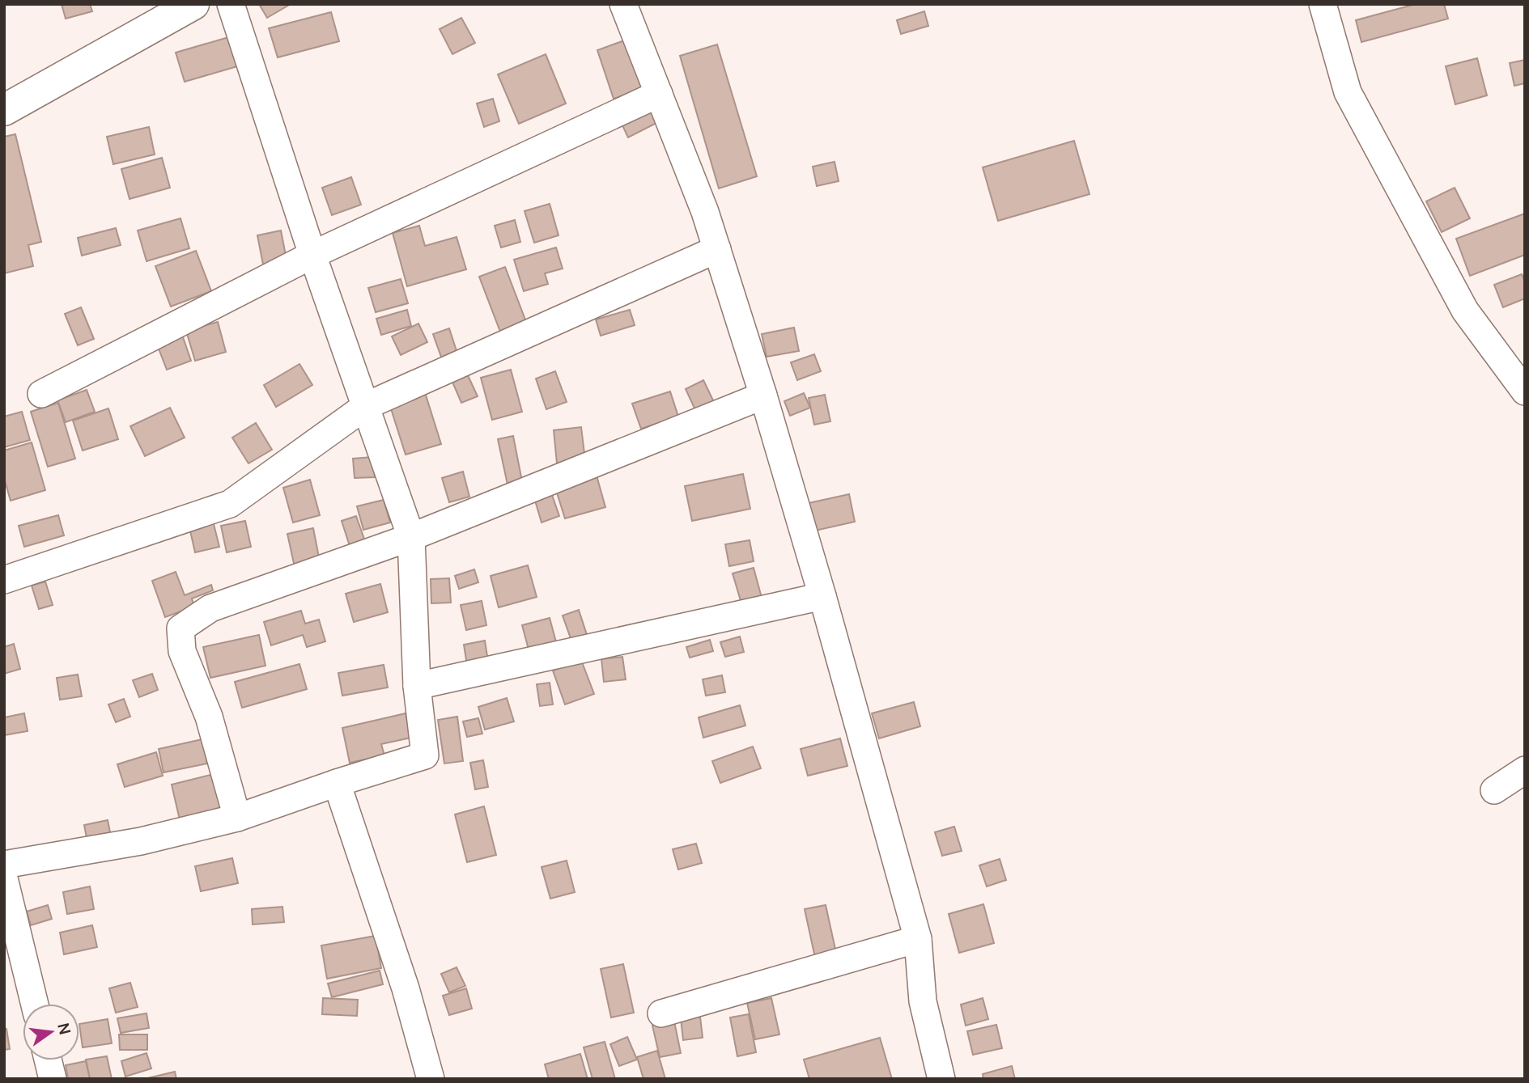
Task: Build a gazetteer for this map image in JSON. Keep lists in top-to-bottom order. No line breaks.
{"north":"right"}
